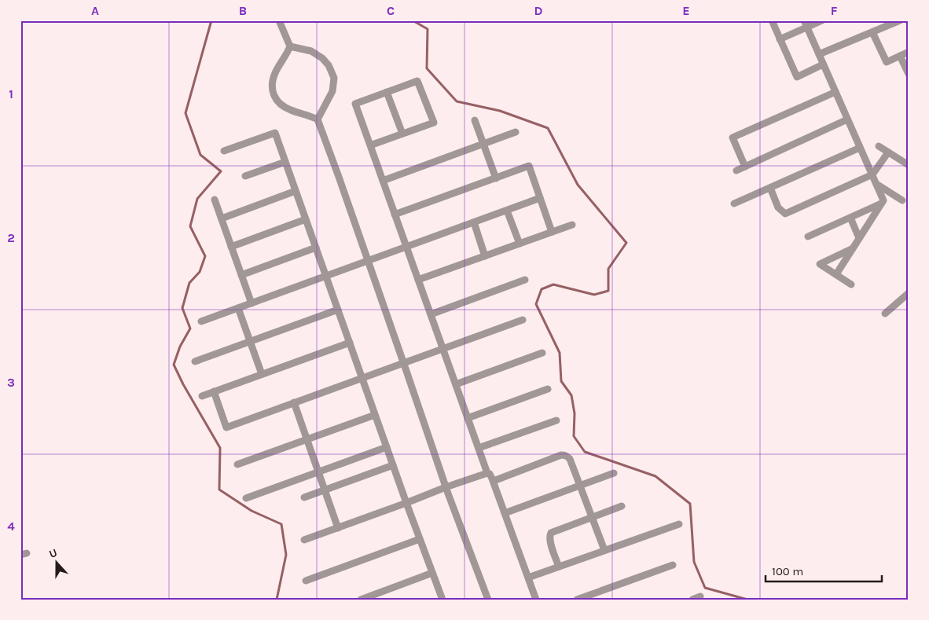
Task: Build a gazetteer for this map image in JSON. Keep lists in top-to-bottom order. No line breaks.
{"scale_bar":"100 m","north":"top","grid":{"columns":["A","B","C","D","E","F"],"rows":["1","2","3","4"]}}
